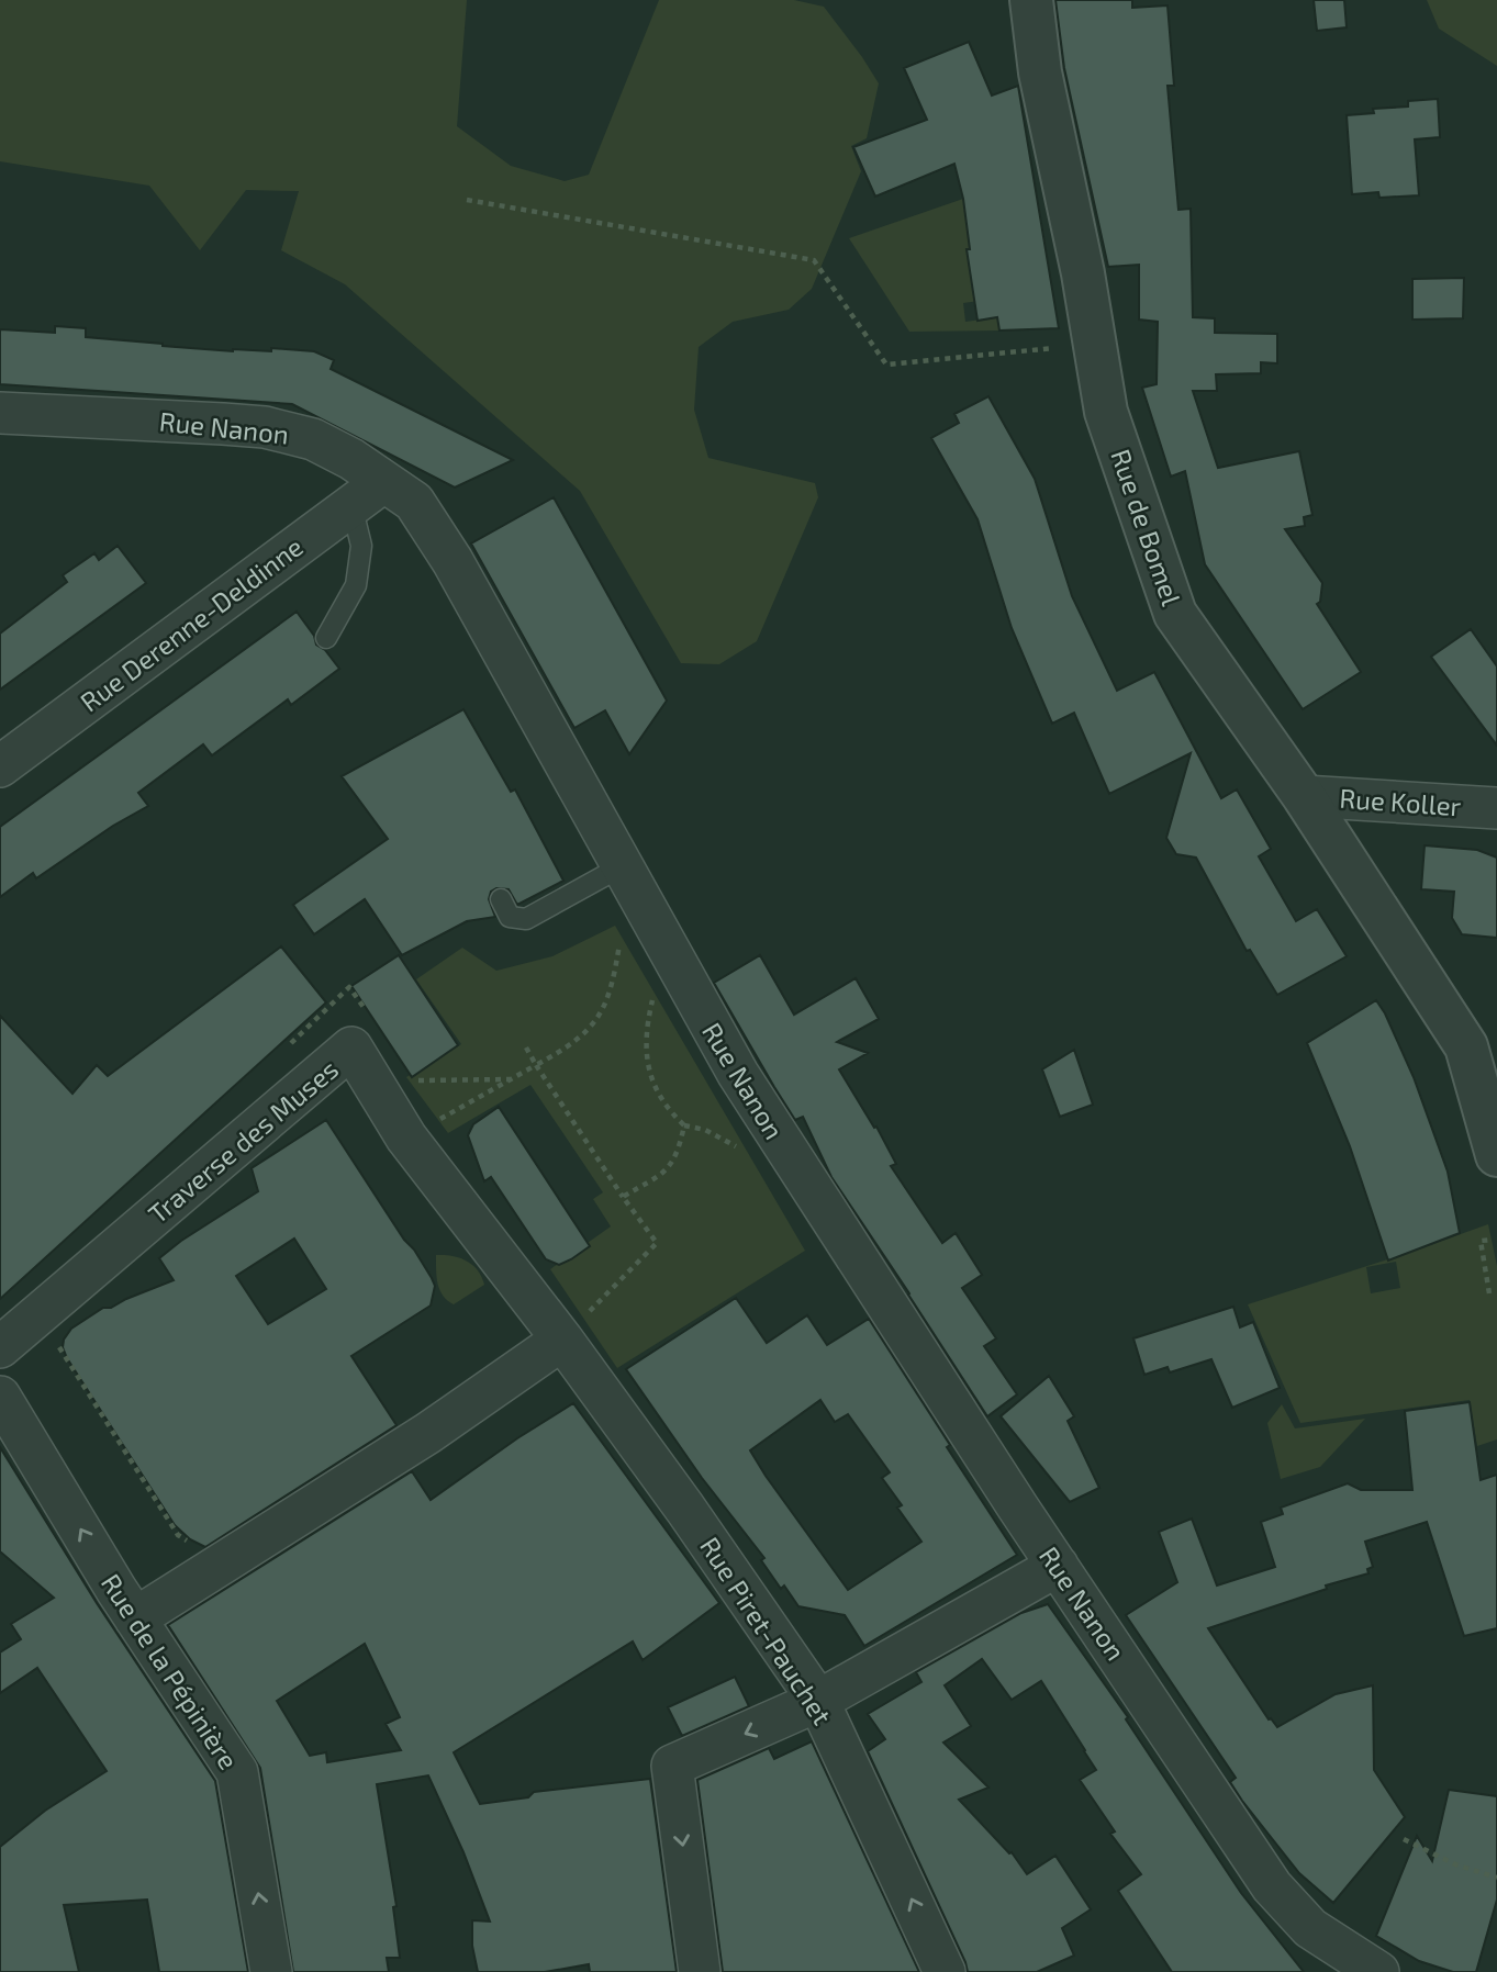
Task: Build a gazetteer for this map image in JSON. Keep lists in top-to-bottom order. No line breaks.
{"streets":{"street":["Rue Nanon","Rue de Bomel","Rue Derenne-Deldinne","Rue Koller","Traverse des Muses","Rue Piret-Pauchet","Rue de la Pépinière"]},"crossings":[["Rue Nanon","Rue Derenne-Deldinne"],["Rue de Bomel","Rue Koller"],["Traverse des Muses","Rue Piret-Pauchet"]],"one_way":["Rue Piret-Pauchet","Rue de la Pépinière"]}
